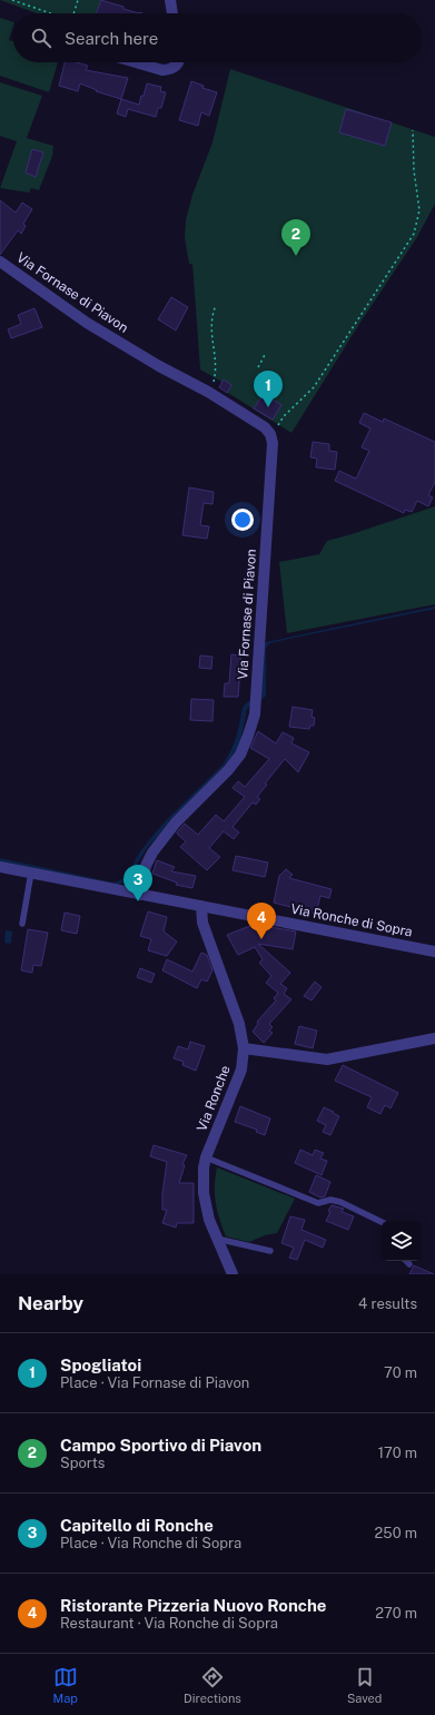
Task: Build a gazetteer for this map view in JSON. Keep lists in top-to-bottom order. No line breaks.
{"streets":{"street":["Via Fornase di Piavon","Via Ronche di Sopra","Via Ronche"]},"crossings":[["Via Fornase di Piavon","Via Ronche di Sopra"],["Via Ronche di Sopra","Via Ronche"]],"page":{"search":"Search here","pins":["2","1","3","4"],"heading":["Nearby","4 results"],"list":[{"mark":"1","name":"Spogliatoi","note":"Place · Via Fornase di Piavon","value":"70 m"},{"mark":"2","name":"Campo Sportivo di Piavon","note":"Sports","value":"170 m"},{"mark":"3","name":"Capitello di Ronche","note":"Place · Via Ronche di Sopra","value":"250 m"},{"mark":"4","name":"Ristorante Pizzeria Nuovo Ronche","note":"Restaurant · Via Ronche di Sopra","value":"270 m"}],"nav":["Map","Directions","Saved"]}}
